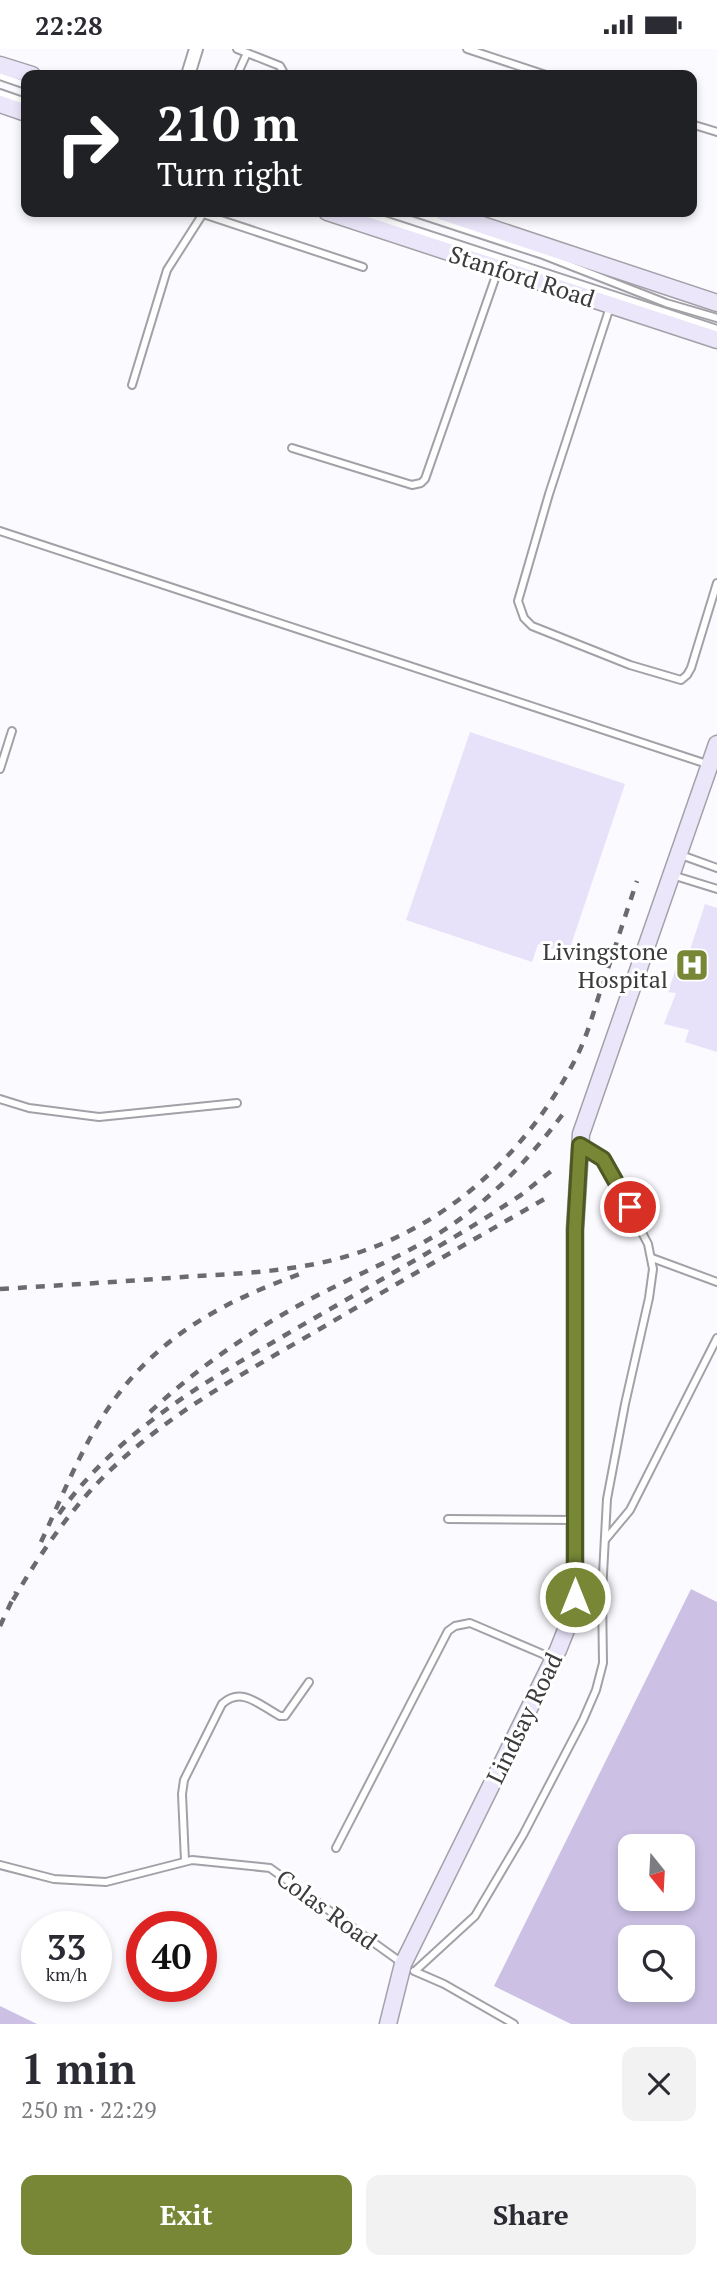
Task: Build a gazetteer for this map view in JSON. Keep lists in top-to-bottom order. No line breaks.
{"streets":{"street":["Stanford Road","Lindsay Road"],"lane":["Colas Road"]},"crossings":[["Lindsay Road","Colas Road"]],"places":{"hospital":["Livingstone Hospital"]},"north":"bottom","page":{"status":"22:28","turn":["210 m","Turn right"],"speed":"33 km/h","limit":"40","heading":["1 min","250 m · 22:29"],"buttons":["Exit","Share"]}}
